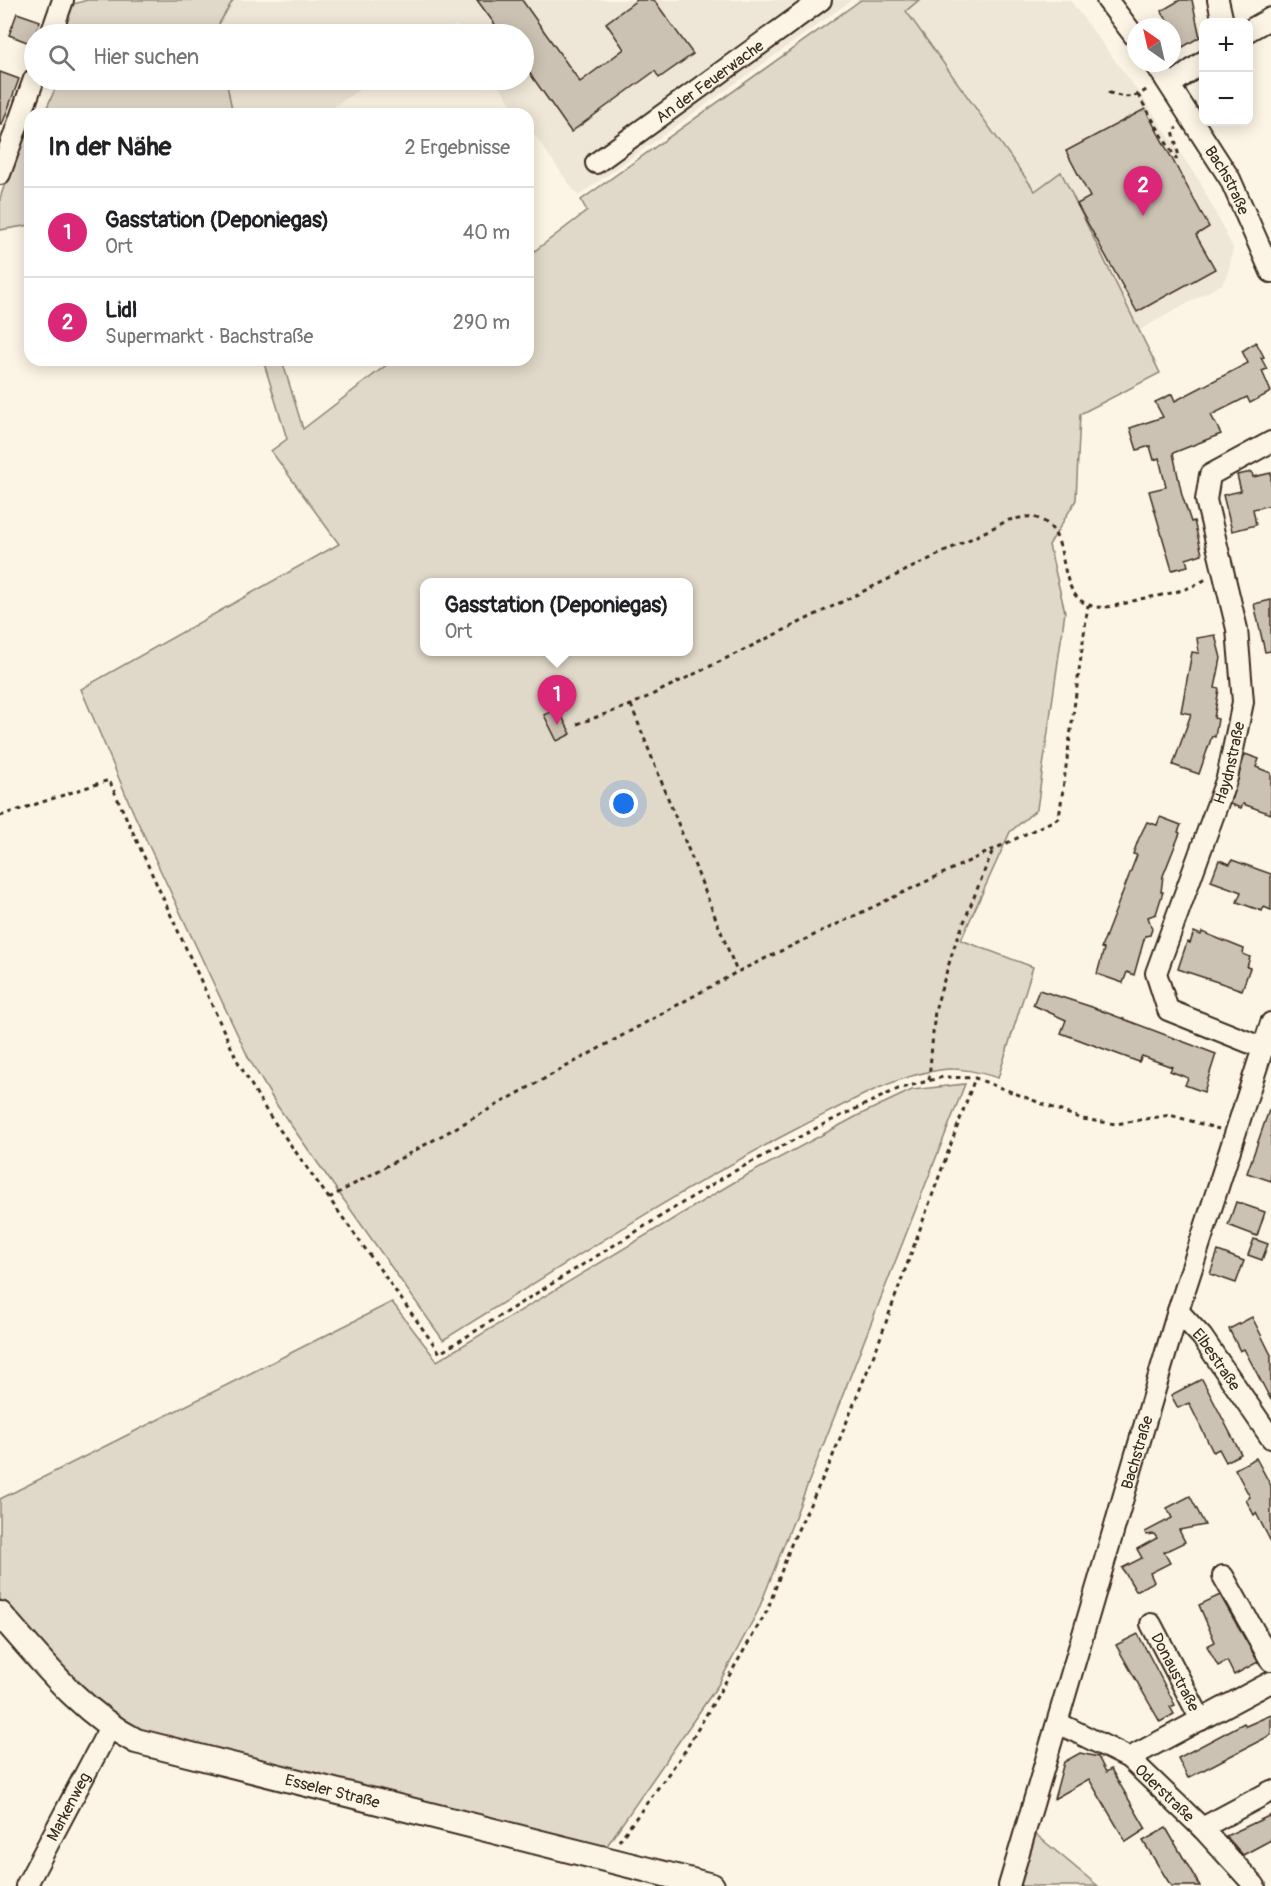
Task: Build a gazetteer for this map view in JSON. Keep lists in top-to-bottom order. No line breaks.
{"streets":{"main road":["Esseler Straße"],"street":["An der Feuerwache","Bachstraße","Haydnstraße","Elbestraße","Donaustraße","Oderstraße","Markenweg"]},"crossings":[["Bachstraße","Haydnstraße"],["Bachstraße","Elbestraße"],["Bachstraße","Oderstraße"],["Donaustraße","Oderstraße"],["Esseler Straße","Markenweg"]],"north":"top left","page":{"map_buttons":["+","−"],"search":"Hier suchen","heading":["In der Nähe","2 Ergebnisse"],"pins":["2","1"],"list":[{"mark":"1","name":"Gasstation (Deponiegas)","note":"Ort","value":"40 m"},{"mark":"2","name":"Lidl","note":"Supermarkt · Bachstraße","value":"290 m"}],"popup":["Gasstation (Deponiegas)","Ort"]}}
